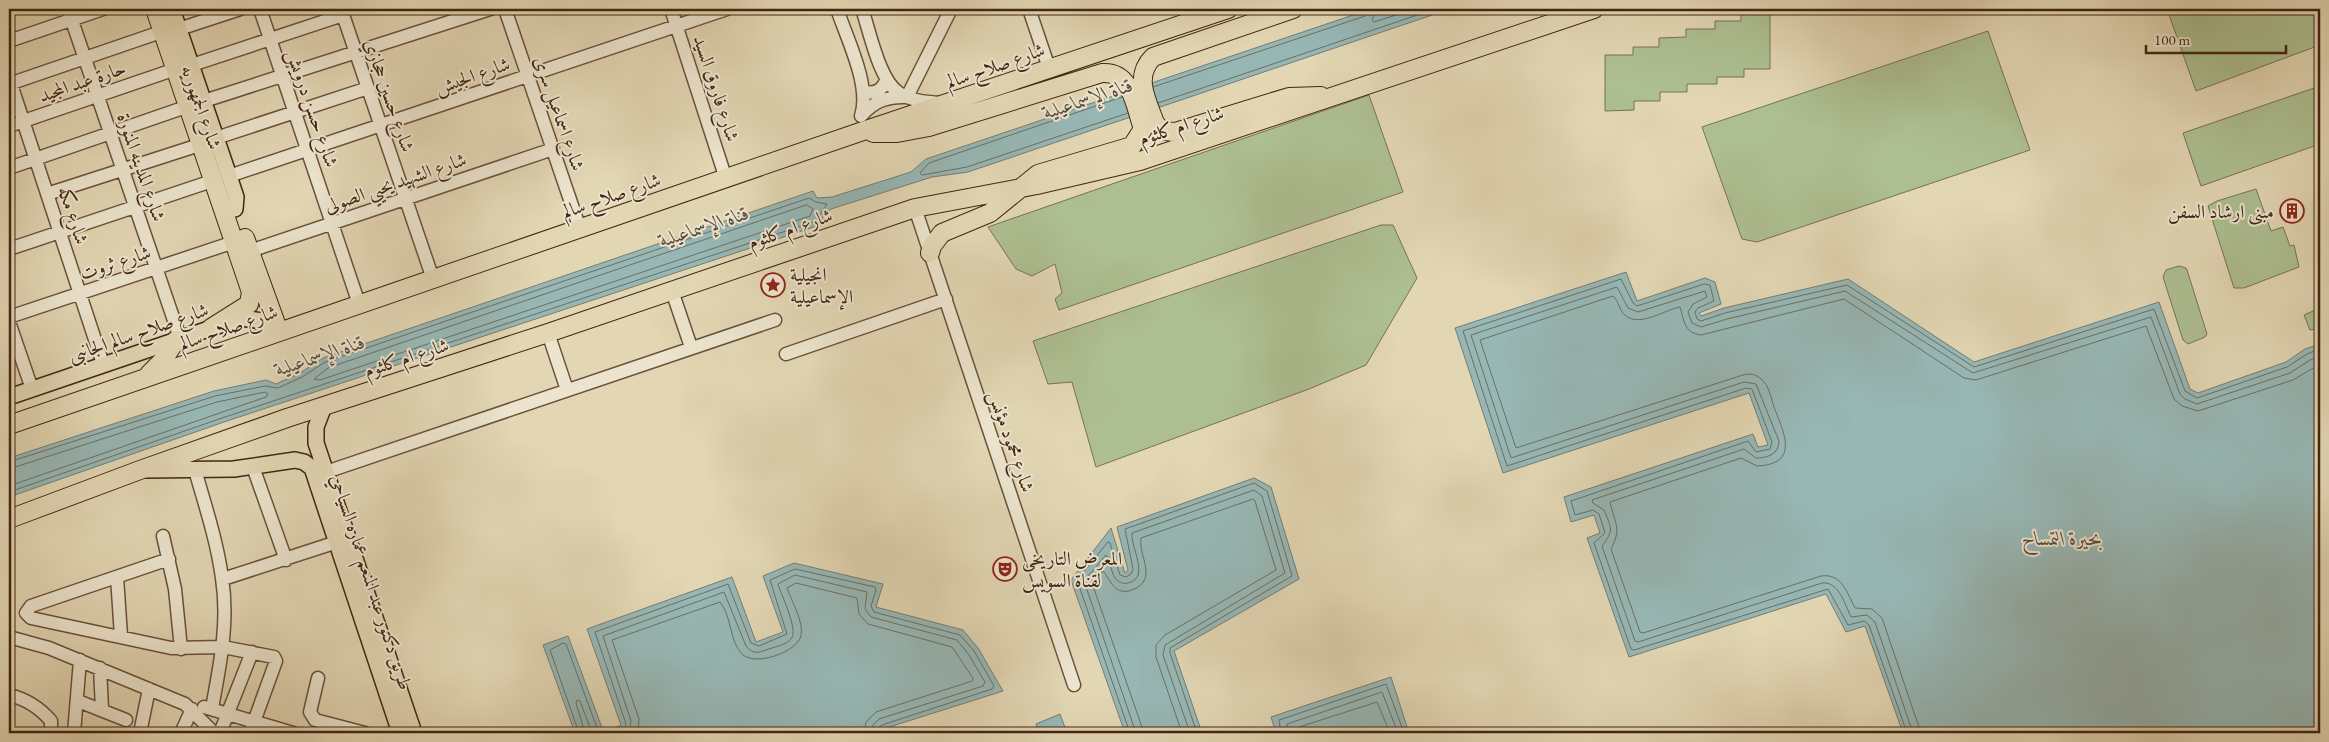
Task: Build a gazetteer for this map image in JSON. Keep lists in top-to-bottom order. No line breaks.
{"streets":{"highway":["شارع صلاح سالم","شارع الجمهوريه","شارع ام كلثوم"],"main road":["شارع صلاح سالم الجانبى","طريق دكتور عبد المنعم عماره السياحي"],"street":["شارع الجيش","حارة عبد المجيد","شارع فاروق السيد","شارع حسين حجازي","شارع حسن درويش","شارع اسماعيل سرى","شارع المدينه المنورة","شارع الشهيد يحيي الصولى","شارع مكه","شارع ثروت","شارع محمود مؤنس"]},"crossings":[["شارع صلاح سالم","شارع فاروق السيد"],["شارع صلاح سالم","شارع حسين حجازي"],["شارع صلاح سالم","شارع الجمهوريه"],["شارع صلاح سالم","شارع حسن درويش"],["شارع صلاح سالم","شارع اسماعيل سرى"],["شارع صلاح سالم","شارع صلاح سالم الجانبى"],["شارع الجيش","شارع فاروق السيد"],["شارع الجيش","شارع حسين حجازي"],["شارع الجيش","شارع الجمهوريه"],["شارع الجيش","شارع حسن درويش"],["شارع الجيش","شارع اسماعيل سرى"],["حارة عبد المجيد","شارع الجمهوريه"],["حارة عبد المجيد","شارع المدينه المنورة"],["حارة عبد المجيد","شارع مكه"],["شارع حسين حجازي","شارع الشهيد يحيي الصولى"],["شارع الجمهوريه","شارع الشهيد يحيي الصولى"],["شارع الجمهوريه","شارع ثروت"],["شارع الجمهوريه","شارع صلاح سالم الجانبى"],["شارع حسن درويش","شارع الشهيد يحيي الصولى"],["شارع اسماعيل سرى","شارع الشهيد يحيي الصولى"],["شارع ام كلثوم","شارع محمود مؤنس"],["شارع ام كلثوم","طريق دكتور عبد المنعم عماره السياحي"],["شارع المدينه المنورة","شارع ثروت"],["شارع المدينه المنورة","شارع صلاح سالم الجانبى"],["شارع مكه","شارع ثروت"],["شارع مكه","شارع صلاح سالم الجانبى"]],"water":["قناة الإسماعيلية","بحيرة التمساح"],"places":{"building":["مبنى ارشاد السفن"],"place":["انجيلية الإسماعيلية"],"theatre":["المعرض التاريخى لقناة السويس"]},"scale_bar":"100 m"}
